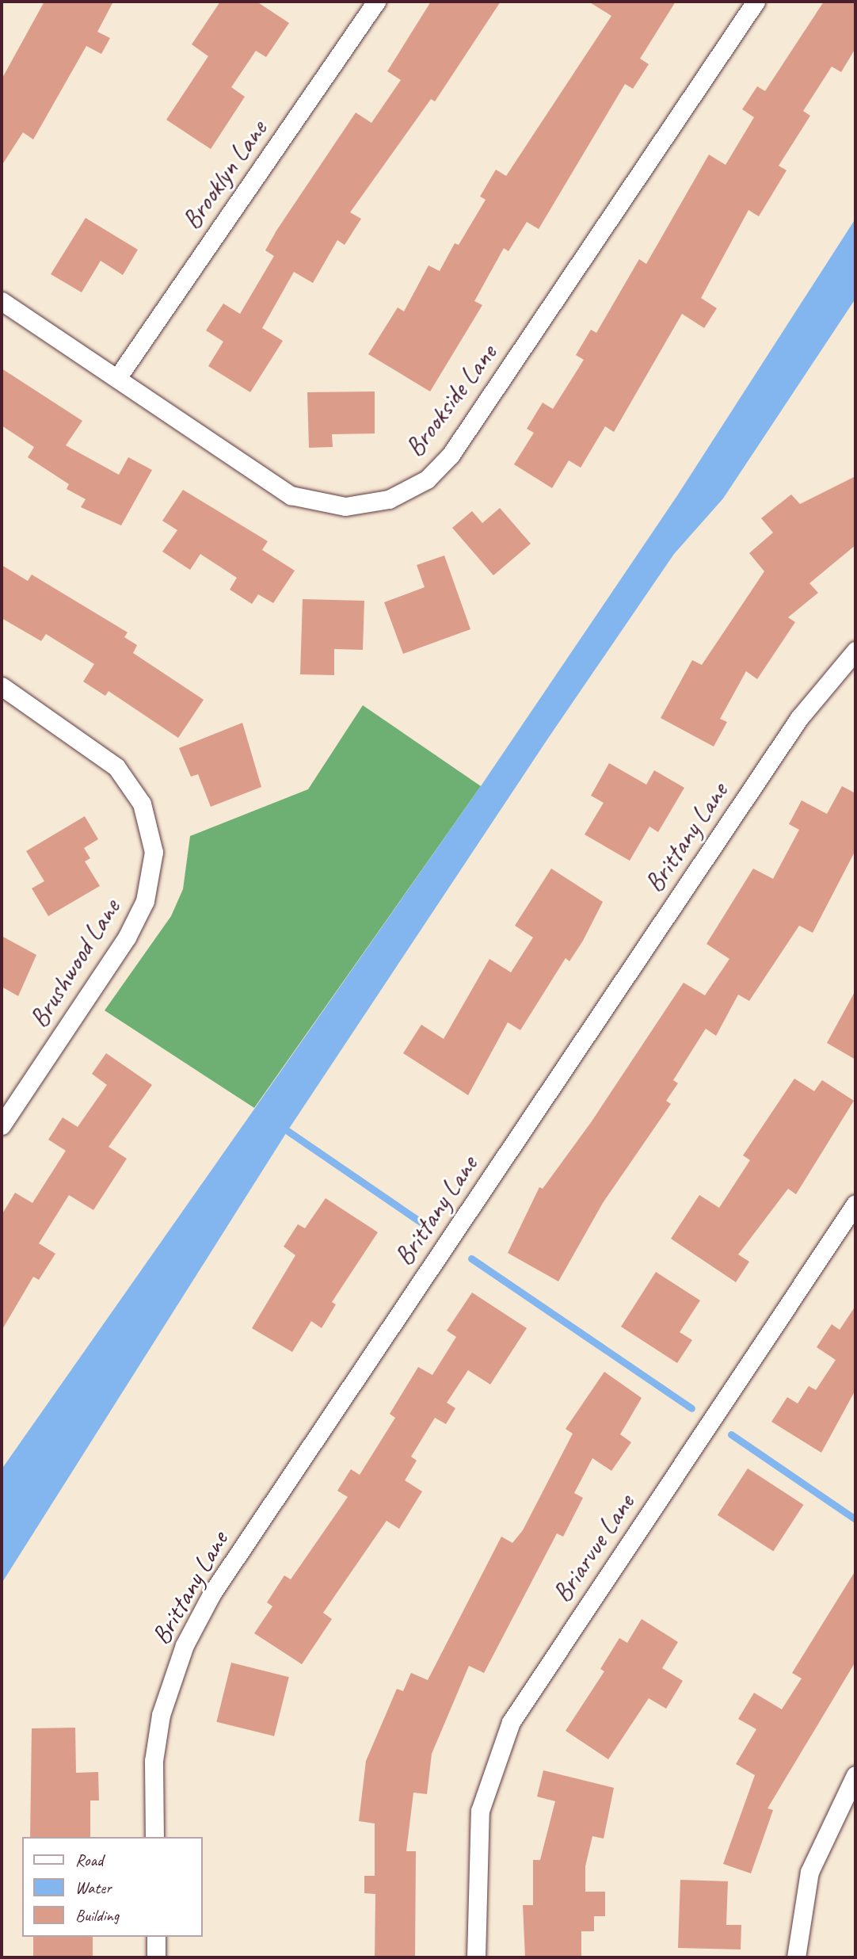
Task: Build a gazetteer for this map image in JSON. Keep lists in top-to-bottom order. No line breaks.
{"streets":{"street":["Brooklyn Lane","Brookside Lane","Brittany Lane","Brushwood Lane","Briarvue Lane"]},"crossings":[["Brooklyn Lane","Brookside Lane"]],"legend":["Road","Water","Building"]}
